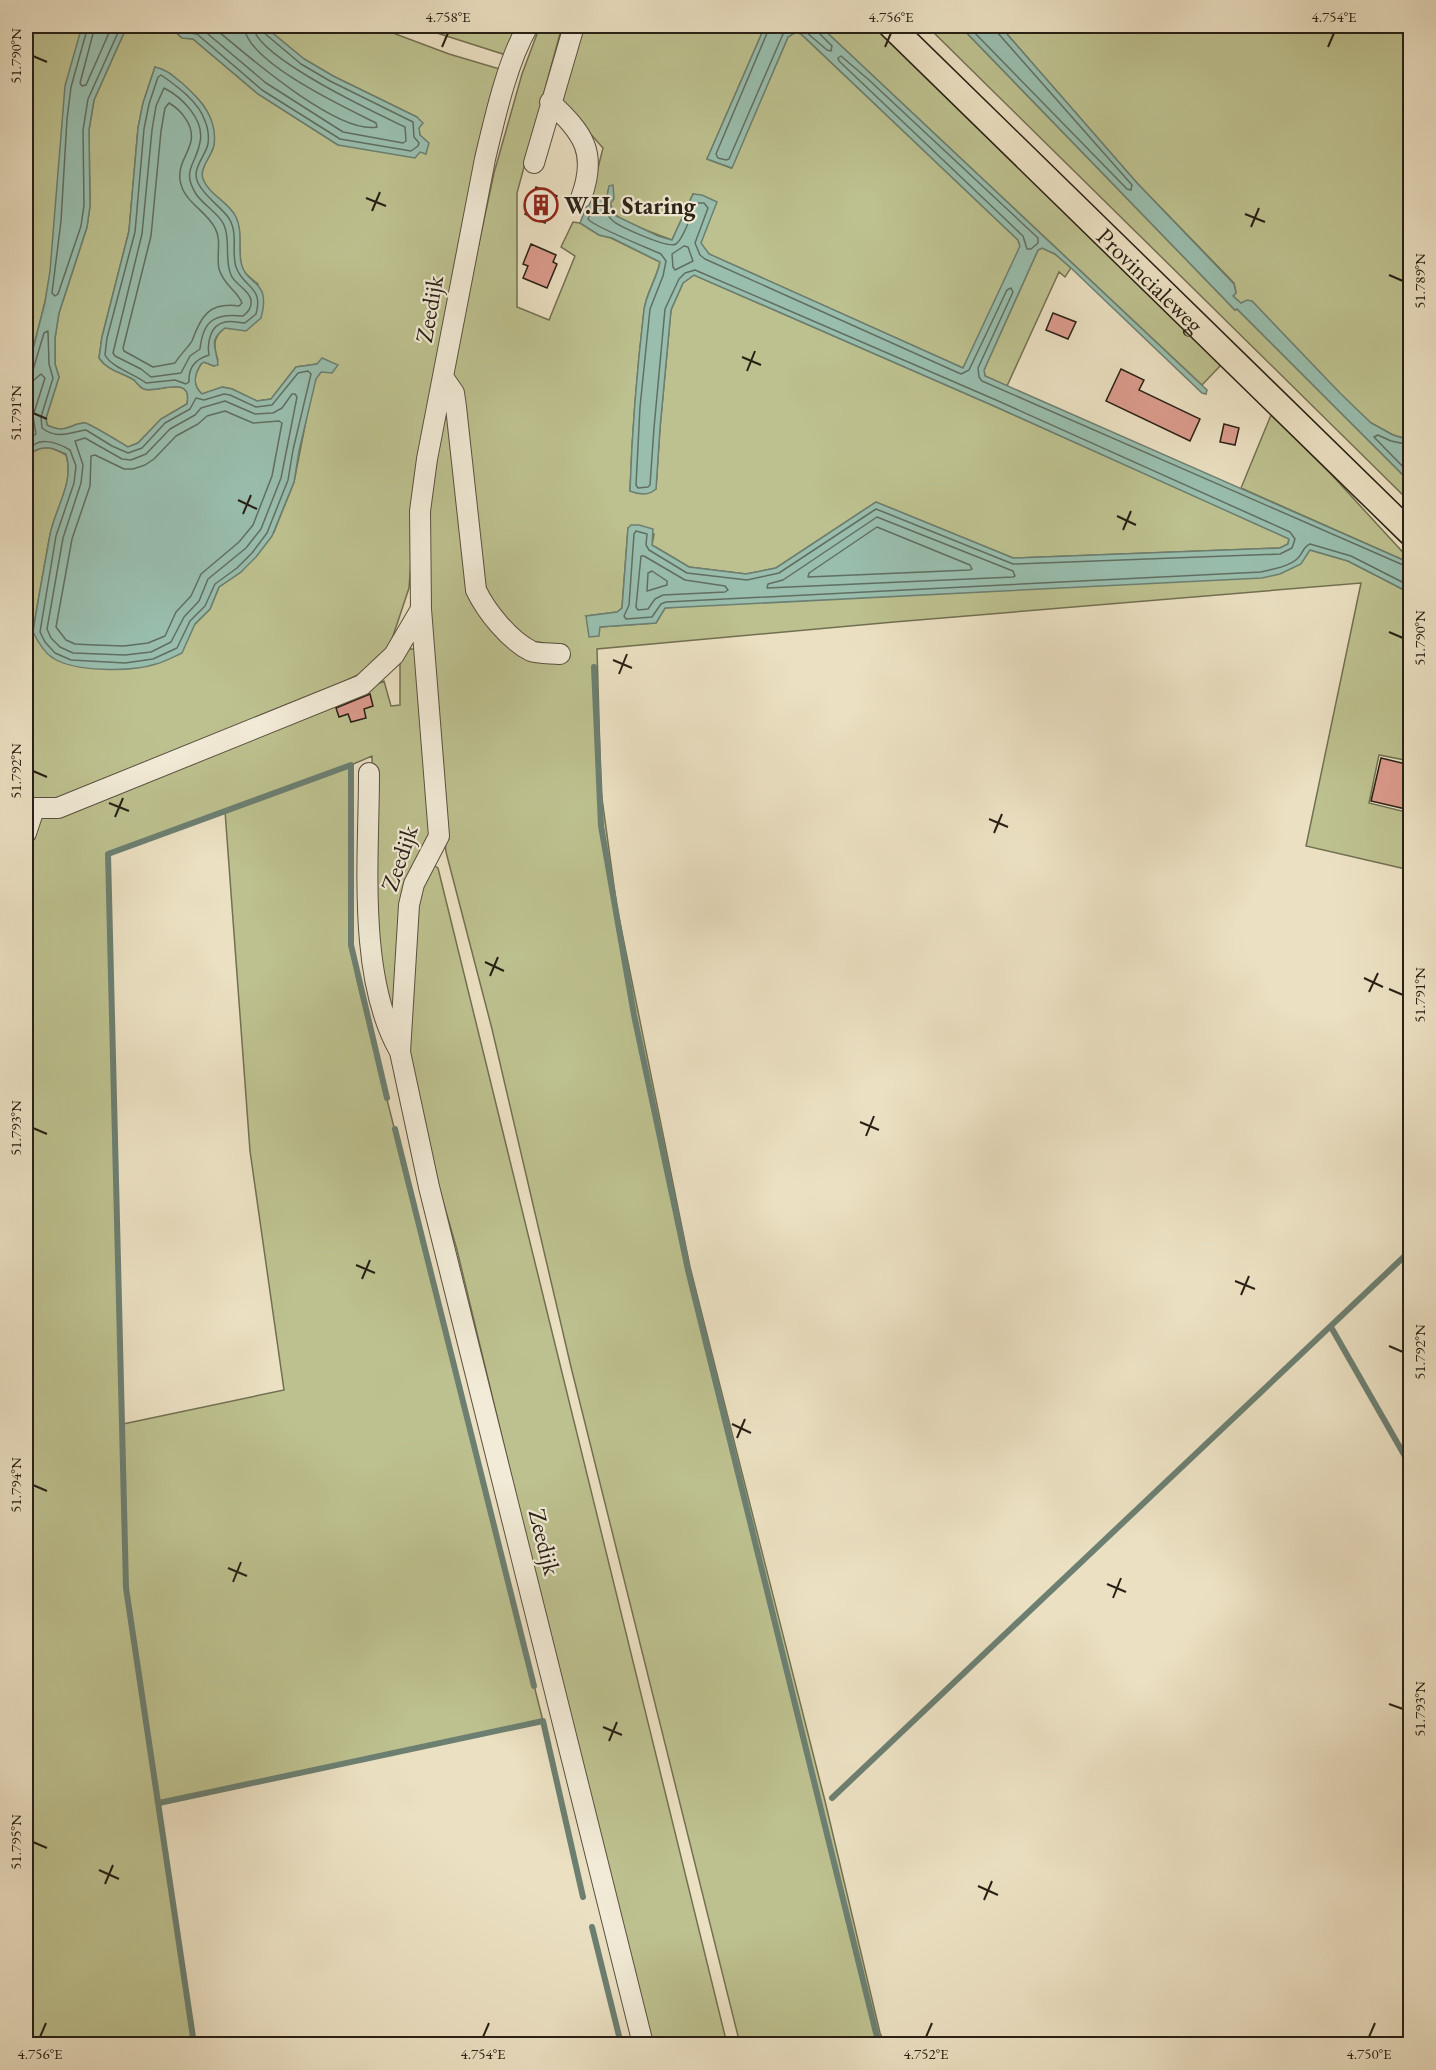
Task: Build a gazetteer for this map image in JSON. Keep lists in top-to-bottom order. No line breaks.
{"streets":{"main road":["Provincialeweg"],"street":["Zeedijk"]},"places":{"building":["W.H. Staring"]},"coordinates":["4.758°E","4.756°E","4.754°E","51.790°N","51.789°N","51.791°N","51.792°N","51.793°N","51.794°N","51.795°N","4.752°E","4.750°E"]}
